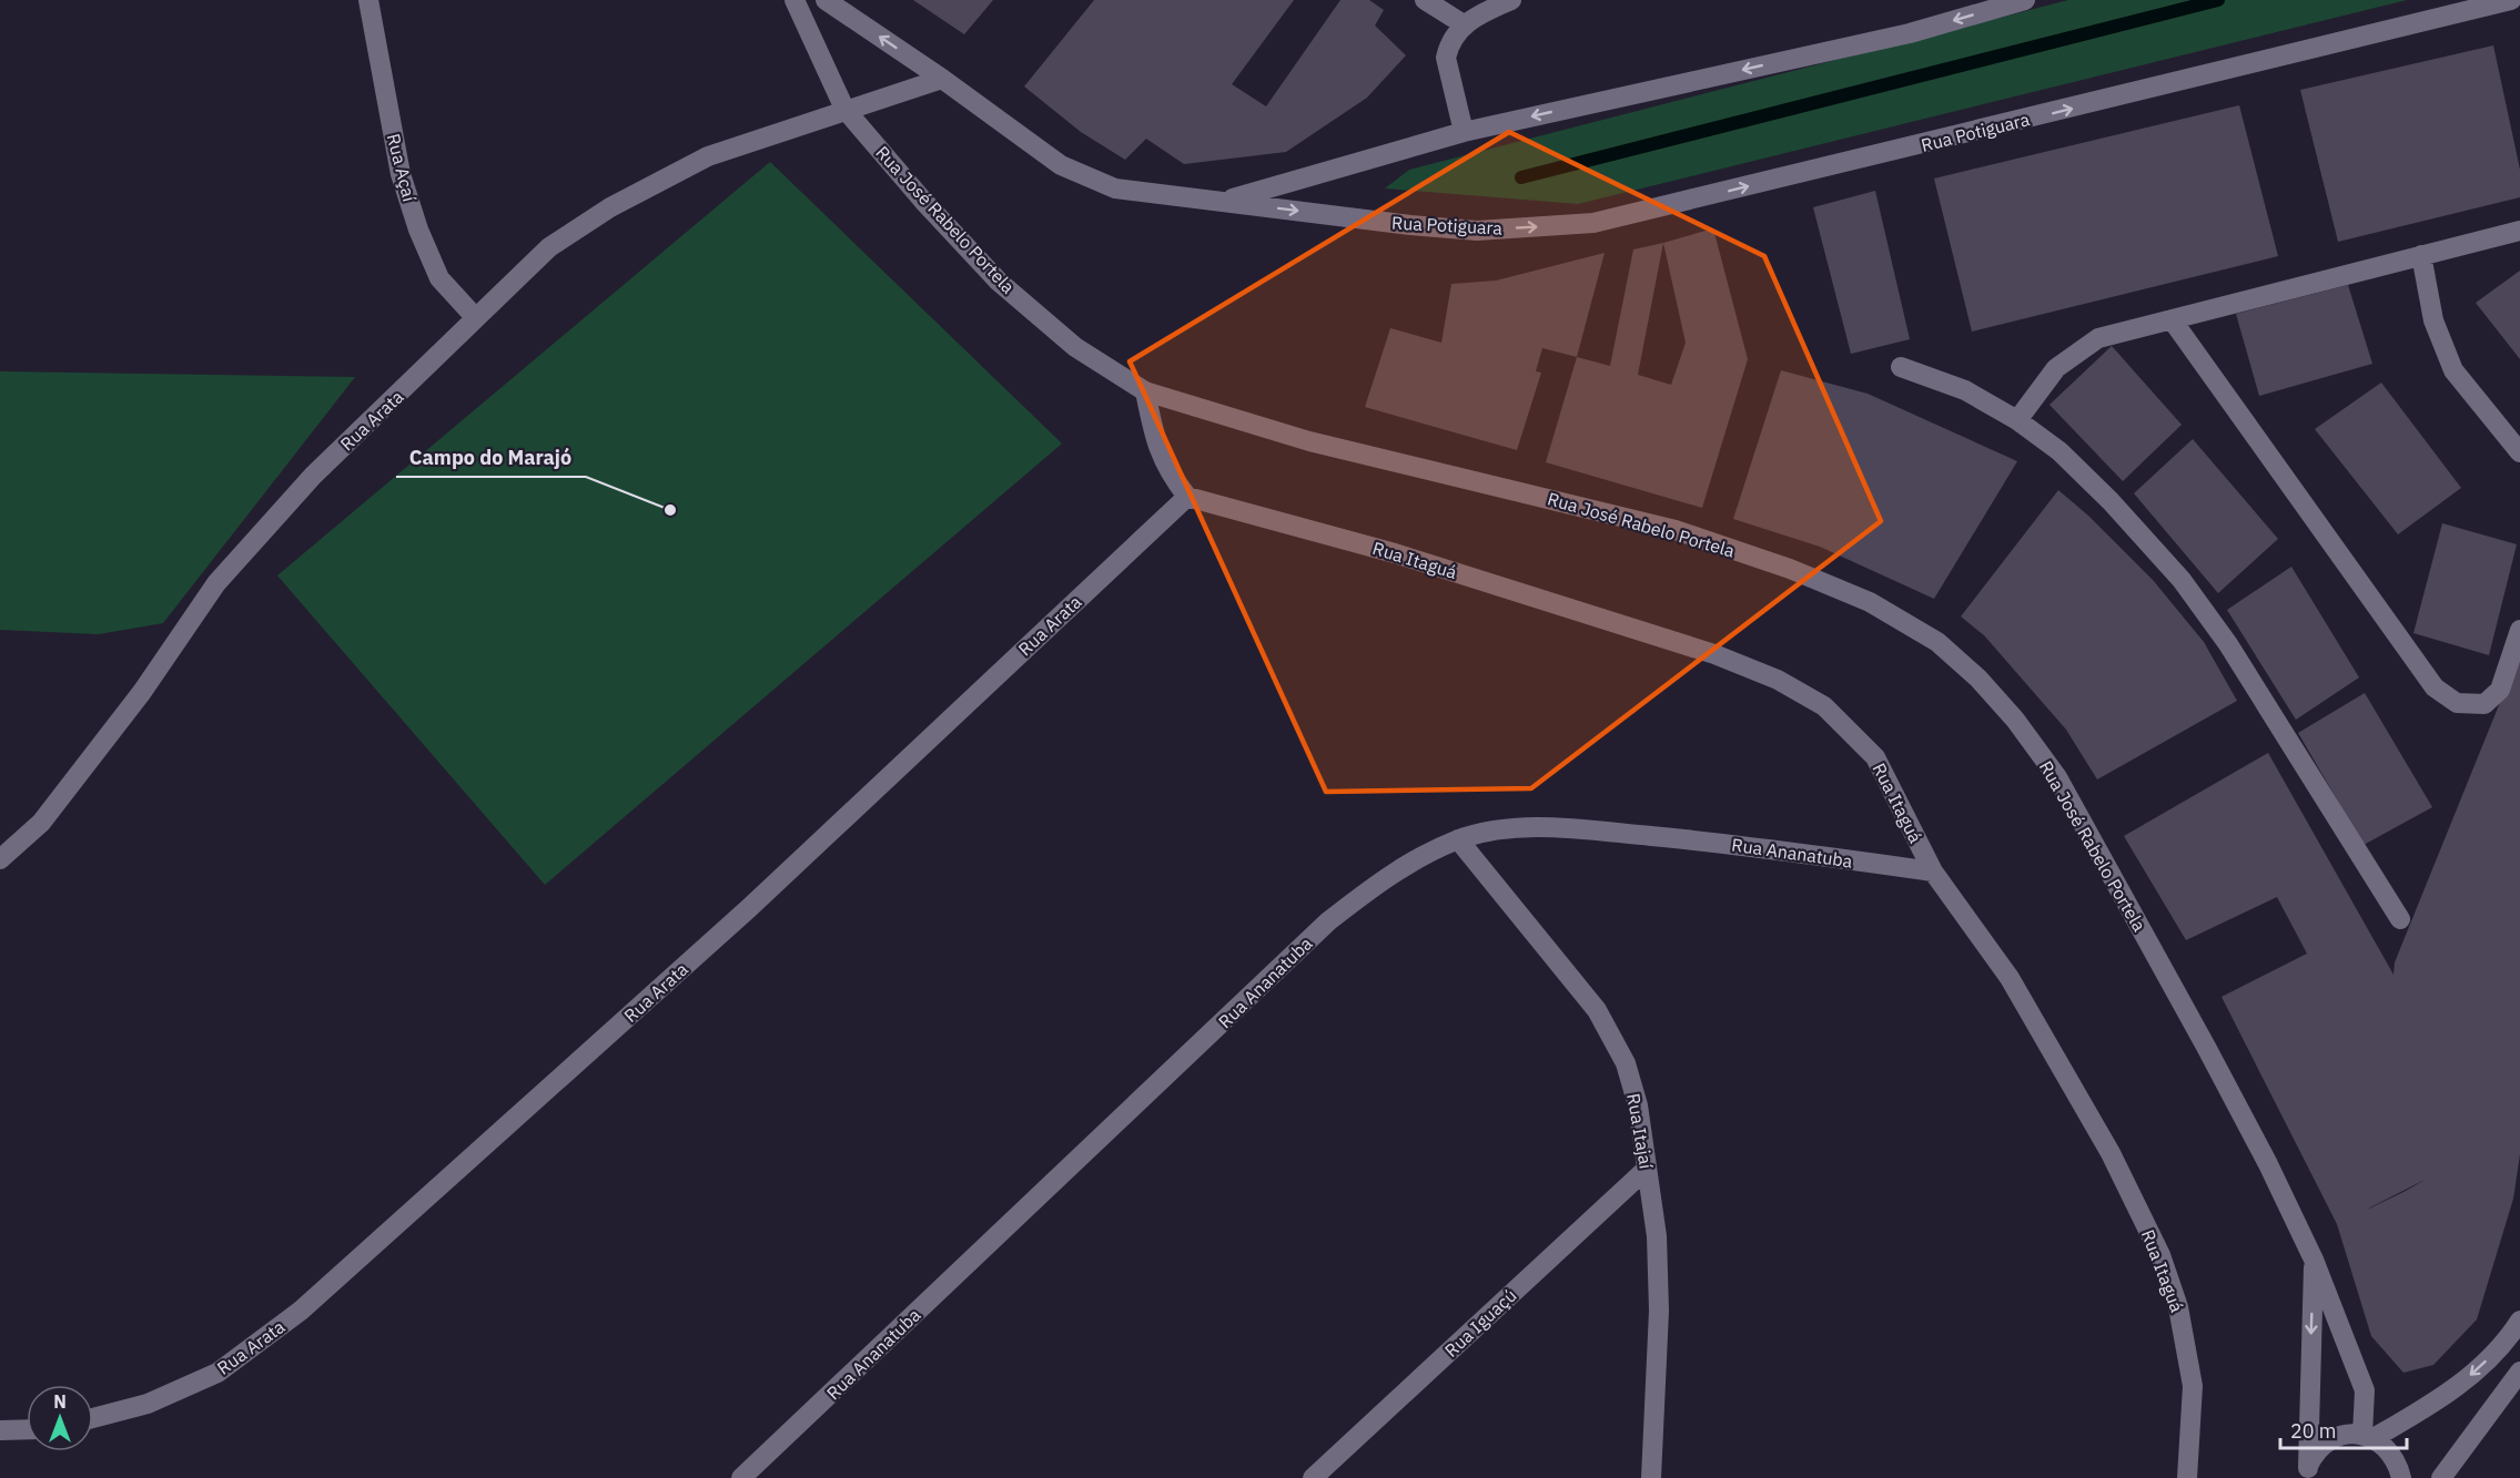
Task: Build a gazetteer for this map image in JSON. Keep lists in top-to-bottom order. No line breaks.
{"streets":{"street":["Rua Potiguara","Rua Açaí","Rua José Rabelo Portela","Rua Arata","Rua Itaguá","Rua Ananatuba","Rua Itajaí","Rua Iguaçú"]},"crossings":[["Rua Potiguara","Rua Arata"],["Rua Açaí","Rua Arata"],["Rua José Rabelo Portela","Rua Arata"],["Rua Arata","Rua Itaguá"],["Rua Itaguá","Rua Ananatuba"],["Rua Ananatuba","Rua Itajaí"],["Rua Itajaí","Rua Iguaçú"]],"places":["Campo do Marajó"],"scale_bar":"20 m","north":"top"}
